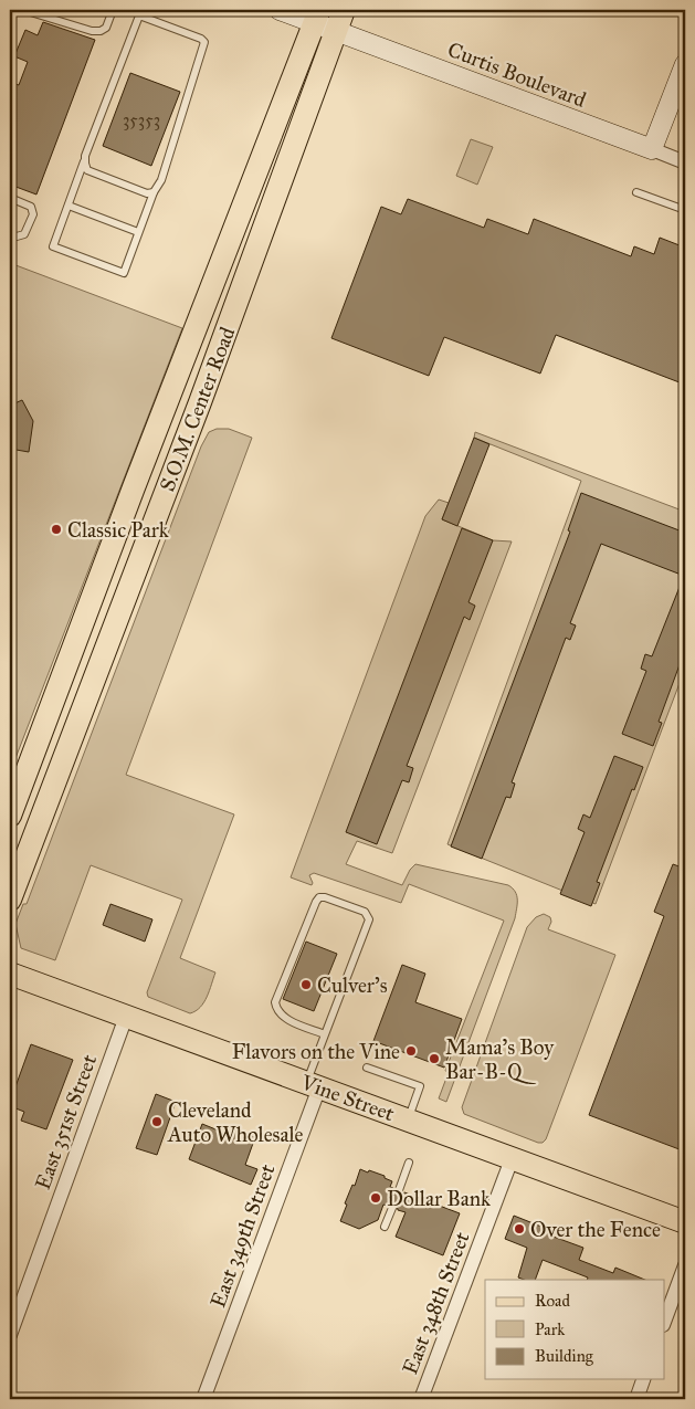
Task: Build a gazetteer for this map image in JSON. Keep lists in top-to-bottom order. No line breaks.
{"streets":{"main road":["S.O.M. Center Road","Vine Street"],"street":["Curtis Boulevard","East 351st Street","East 349th Street","East 348th Street"]},"crossings":[["Curtis Boulevard","S.O.M. Center Road"],["Vine Street","East 351st Street"],["Vine Street","East 349th Street"],["Vine Street","East 348th Street"]],"places":["Classic Park","Culver's","Flavors on the Vine","Mama's Boy Bar-B-Q","Cleveland Auto Wholesale","Dollar Bank","Over the Fence"],"house_numbers":["35353"],"legend":["Road","Park","Building"]}
